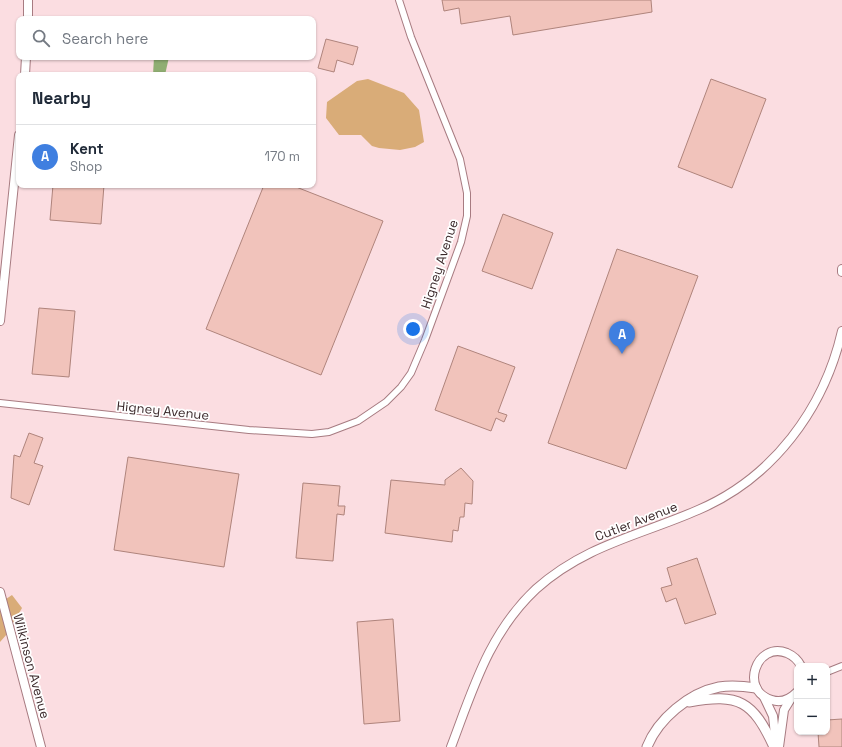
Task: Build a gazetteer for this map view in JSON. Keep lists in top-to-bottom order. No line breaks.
{"streets":{"street":["Higney Avenue","Cutler Avenue","Wilkinson Avenue"]},"page":{"search":"Search here","heading":"Nearby","list":[{"mark":"A","name":"Kent","note":"Shop","value":"170 m"}],"pins":"A","map_buttons":["+","−"]}}
